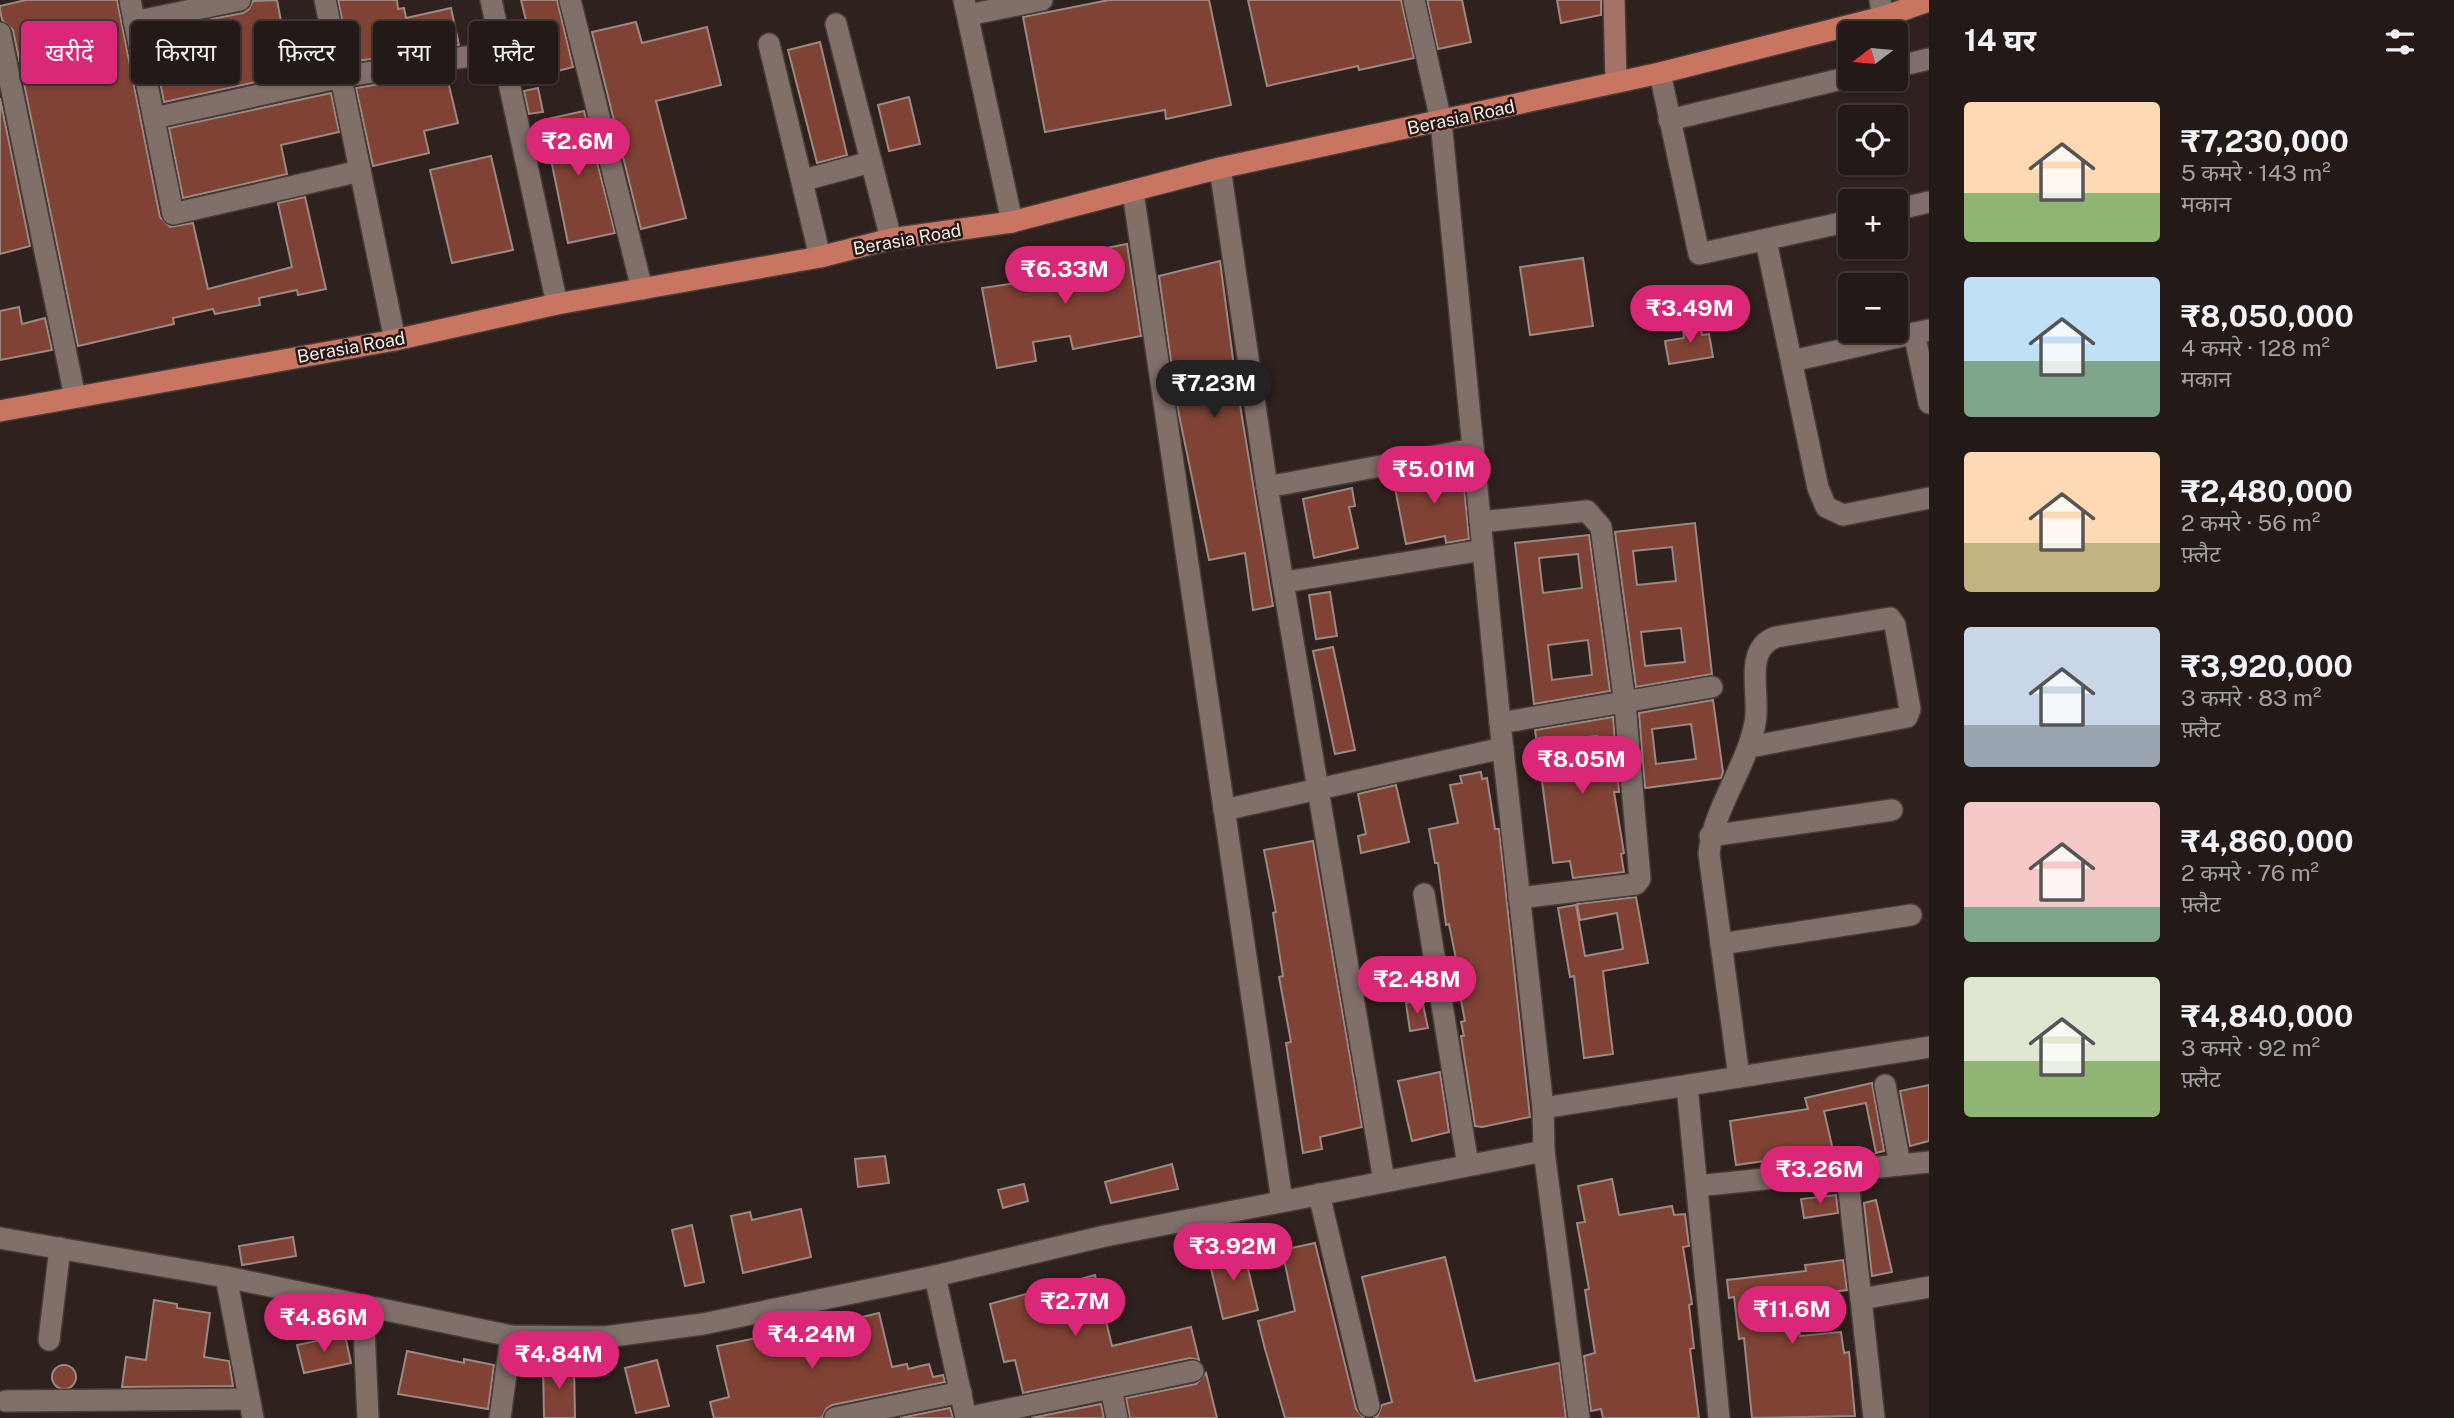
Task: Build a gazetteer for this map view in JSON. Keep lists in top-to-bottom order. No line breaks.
{"streets":{"main road":["Berasia Road"]},"north":"left","page":{"heading":"14 घर","map_buttons":["+","−"],"chip":["खरीदें","किराया","फ़िल्टर","नया","फ़्लैट"],"list":[{"name":"₹7,230,000","note":"5 कमरे · 143 m² · मकान"},{"name":"₹8,050,000","note":"4 कमरे · 128 m² · मकान"},{"name":"₹2,480,000","note":"2 कमरे · 56 m² · फ़्लैट"},{"name":"₹3,920,000","note":"3 कमरे · 83 m² · फ़्लैट"},{"name":"₹4,860,000","note":"2 कमरे · 76 m² · फ़्लैट"},{"name":"₹4,840,000","note":"3 कमरे · 92 m² · फ़्लैट"}],"price":["₹2.6M","₹6.33M","₹3.49M","₹7.23M","₹5.01M","₹8.05M","₹2.48M","₹3.26M","₹3.92M","₹2.7M","₹11.6M","₹4.86M","₹4.24M","₹4.84M"]}}
